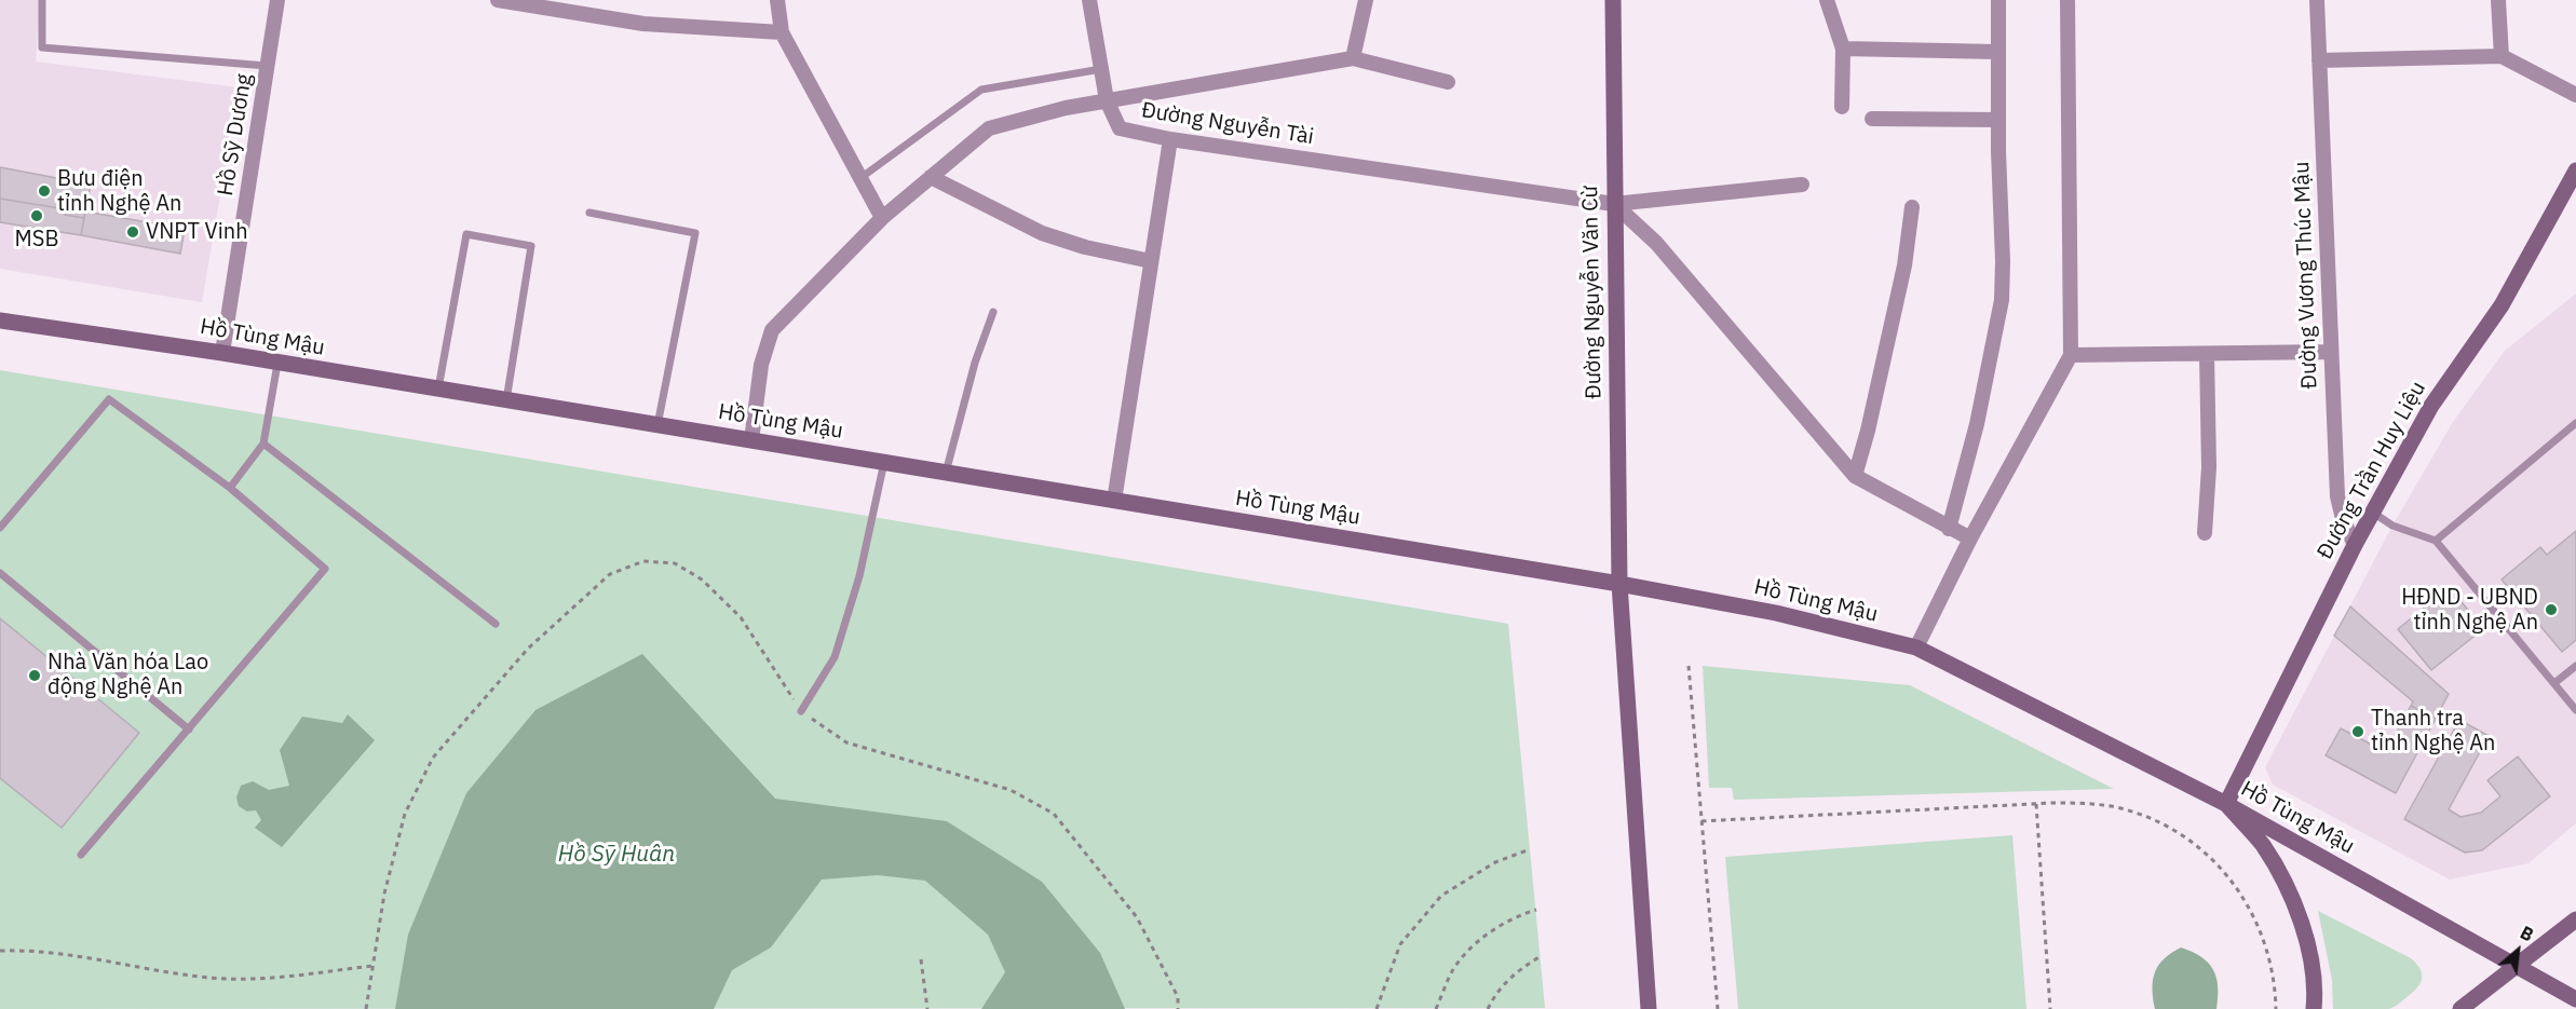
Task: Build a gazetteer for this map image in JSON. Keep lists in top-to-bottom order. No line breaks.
{"streets":{"main road":["Đường Nguyễn Văn Cừ","Hồ Tùng Mậu","Đường Trần Huy Liệu"],"street":["Đường Nguyễn Tài","Hồ Sỹ Dương","Đường Vương Thúc Mậu"]},"crossings":[["Đường Nguyễn Tài","Đường Nguyễn Văn Cừ"],["Hồ Sỹ Dương","Hồ Tùng Mậu"],["Đường Vương Thúc Mậu","Đường Trần Huy Liệu"],["Đường Nguyễn Văn Cừ","Hồ Tùng Mậu"],["Hồ Tùng Mậu","Đường Trần Huy Liệu"]],"water":["Hồ Sỹ Huân"],"places":["Bưu điện tỉnh Nghệ An","MSB","VNPT Vinh","HĐND - UBND tỉnh Nghệ An","Nhà Văn hóa Lao động Nghệ An","Thanh tra tỉnh Nghệ An"],"north":"top right"}
